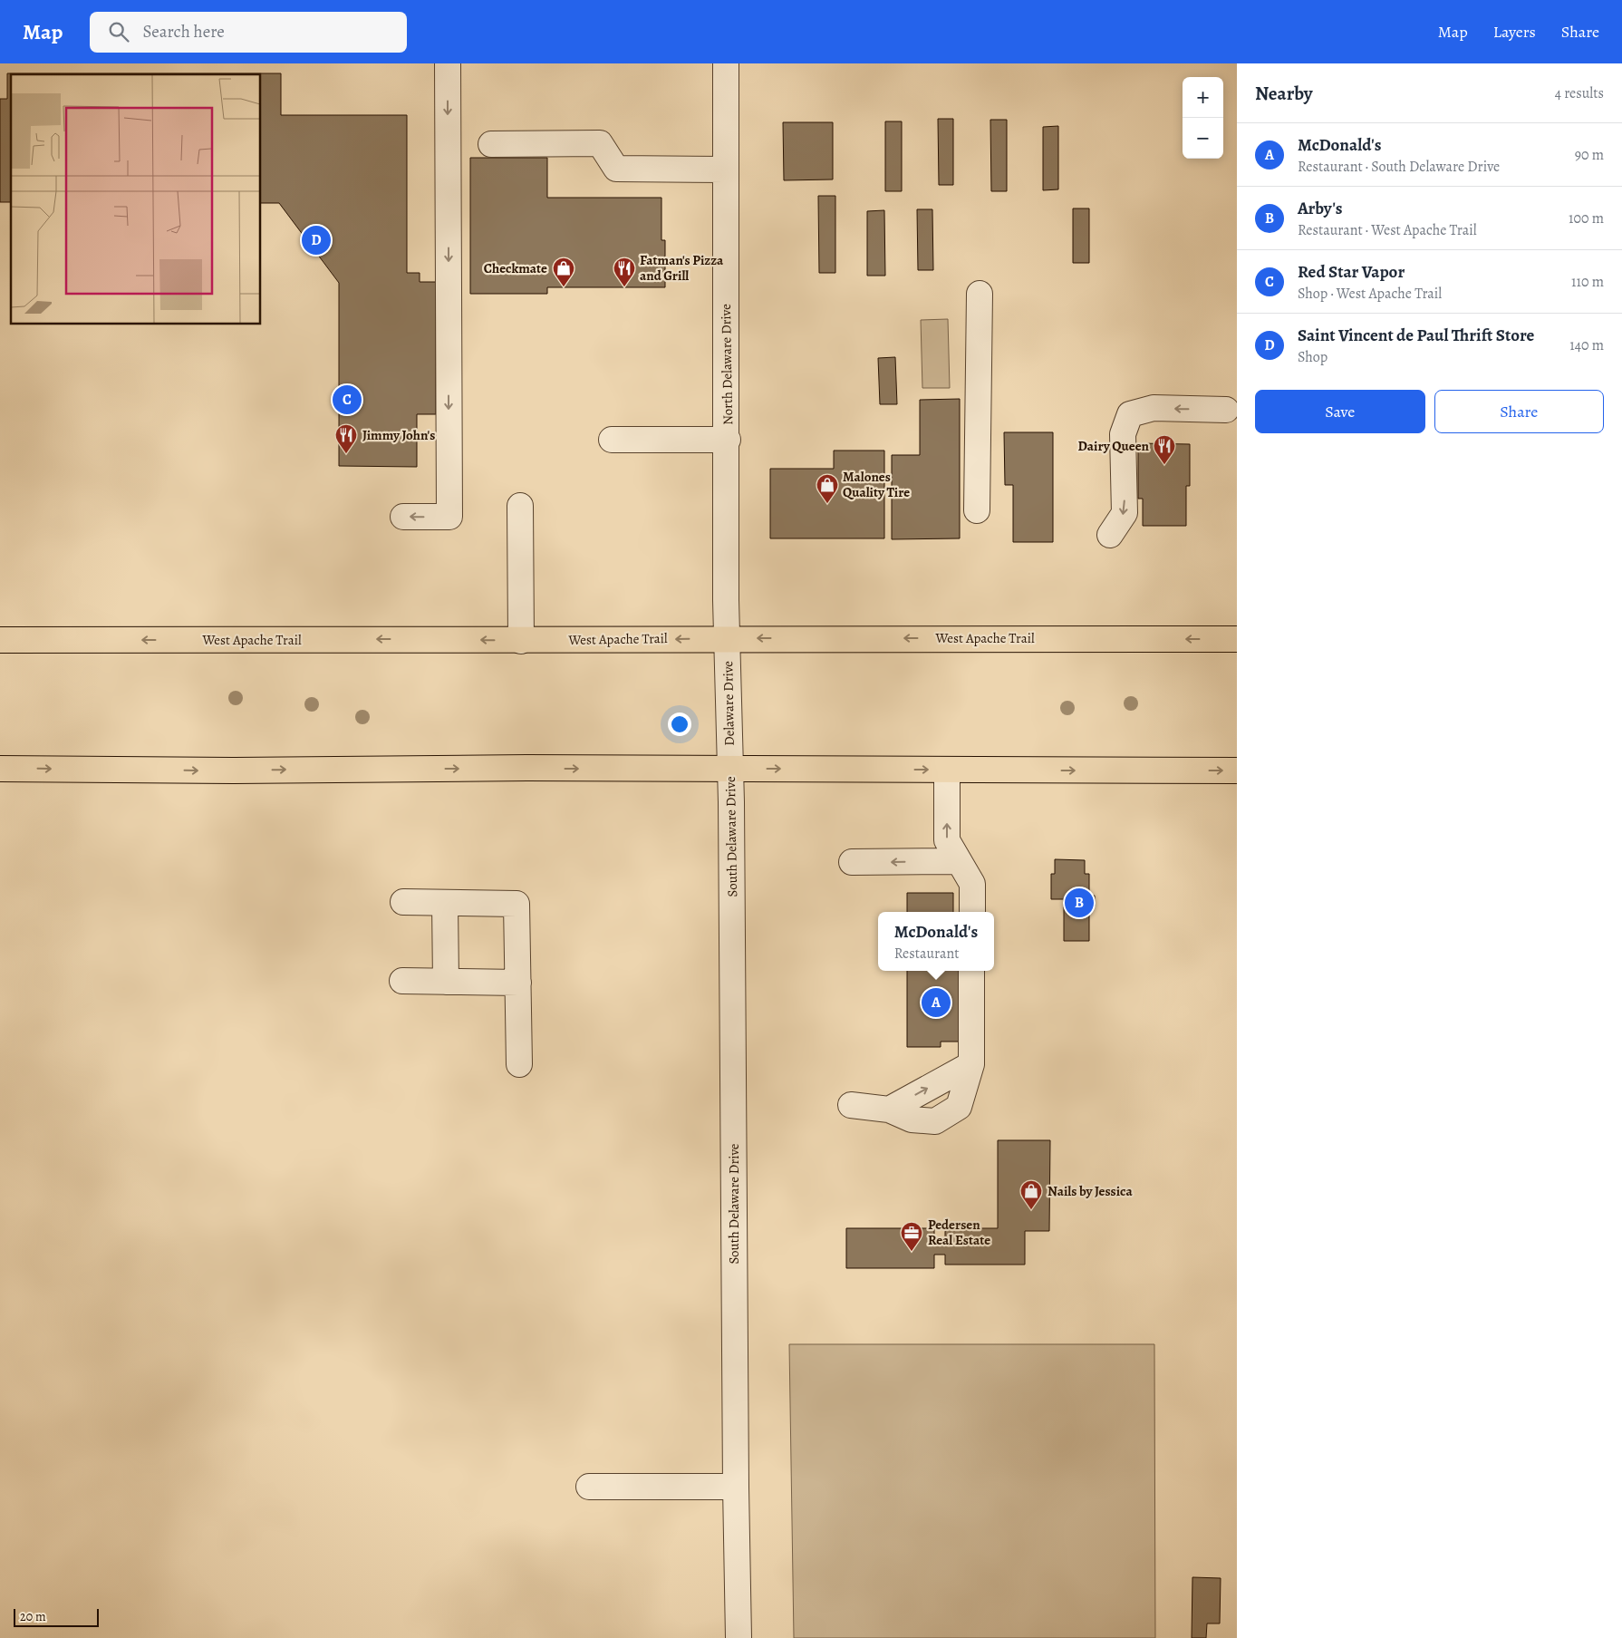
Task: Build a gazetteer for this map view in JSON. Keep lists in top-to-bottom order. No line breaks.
{"streets":{"main road":["West Apache Trail"],"street":["North Delaware Drive","Delaware Drive","South Delaware Drive"]},"crossings":[["North Delaware Drive","West Apache Trail"],["North Delaware Drive","Delaware Drive"],["West Apache Trail","Delaware Drive"],["Delaware Drive","South Delaware Drive"]],"places":{"shop":["Checkmate","Malones Quality Tire","Nails by Jessica"],"restaurant":["Fatman's Pizza and Grill","Jimmy John's","Dairy Queen"],"office":["Pedersen Real Estate"]},"scale_bar":"20 m","page":{"header":"Map","search":"Search here","nav":["Map","Layers","Share"],"heading":["Nearby","4 results"],"map_buttons":["+","−"],"list":[{"mark":"A","name":"McDonald's","note":"Restaurant · South Delaware Drive","value":"90 m"},{"mark":"B","name":"Arby's","note":"Restaurant · West Apache Trail","value":"100 m"},{"mark":"C","name":"Red Star Vapor","note":"Shop · West Apache Trail","value":"110 m"},{"mark":"D","name":"Saint Vincent de Paul Thrift Store","note":"Shop","value":"140 m"}],"pins":["D","C","B","A"],"buttons":["Save","Share"],"popup":["McDonald's","Restaurant"],"scale":"20 m"}}
